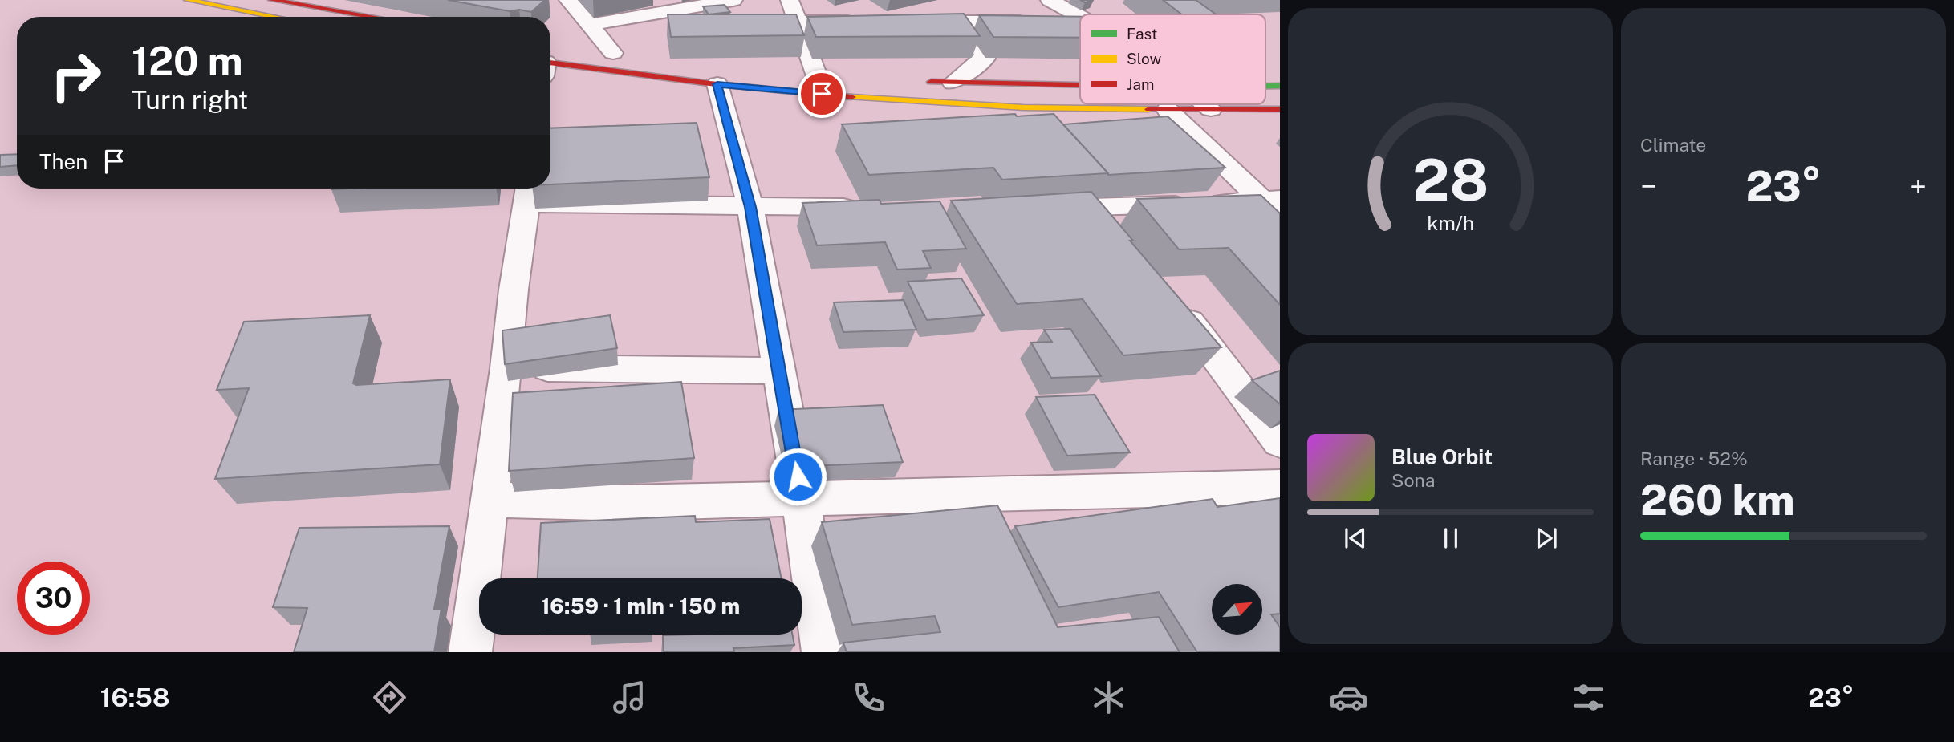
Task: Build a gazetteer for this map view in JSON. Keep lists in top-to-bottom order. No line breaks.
{"legend":["Fast","Slow","Jam"],"north":"top right","page":{"tile":["Climate",["Range · 52%","260 km"]],"turn":["120 m","Turn right"],"then":"Then","heat":["−","23°","+"],"song":["Blue Orbit","Sona"],"limit":"30","trip":"16:59 · 1 min · 150 m","tabs":["16:58","23°"],"gauge":["28","km/h"]}}
